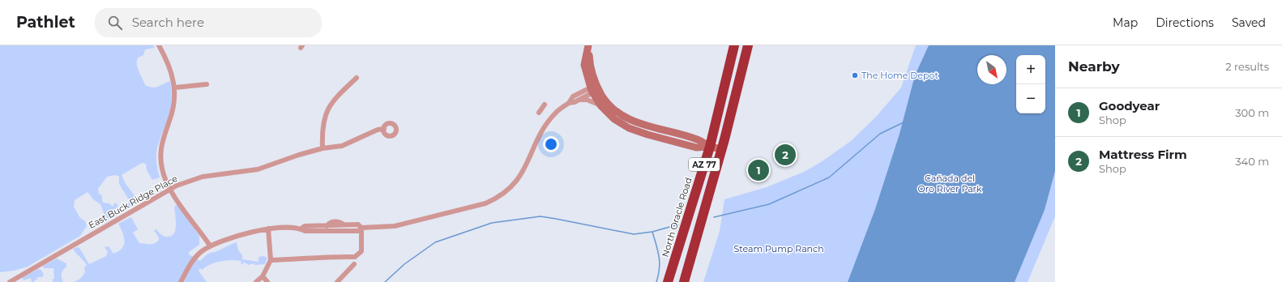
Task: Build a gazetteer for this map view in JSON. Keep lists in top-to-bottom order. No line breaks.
{"streets":{"highway":["AZ 77","North Oracle Road"],"street":["East Buck Ridge Place"]},"parks":["Cañada del Oro River Park","Steam Pump Ranch"],"places":["The Home Depot"],"north":"bottom right","page":{"header":"Pathlet","search":"Search here","nav":["Map","Directions","Saved"],"heading":["Nearby","2 results"],"map_buttons":["+","−"],"list":[{"mark":"1","name":"Goodyear","note":"Shop","value":"300 m"},{"mark":"2","name":"Mattress Firm","note":"Shop","value":"340 m"}],"pins":["2","1"]}}
